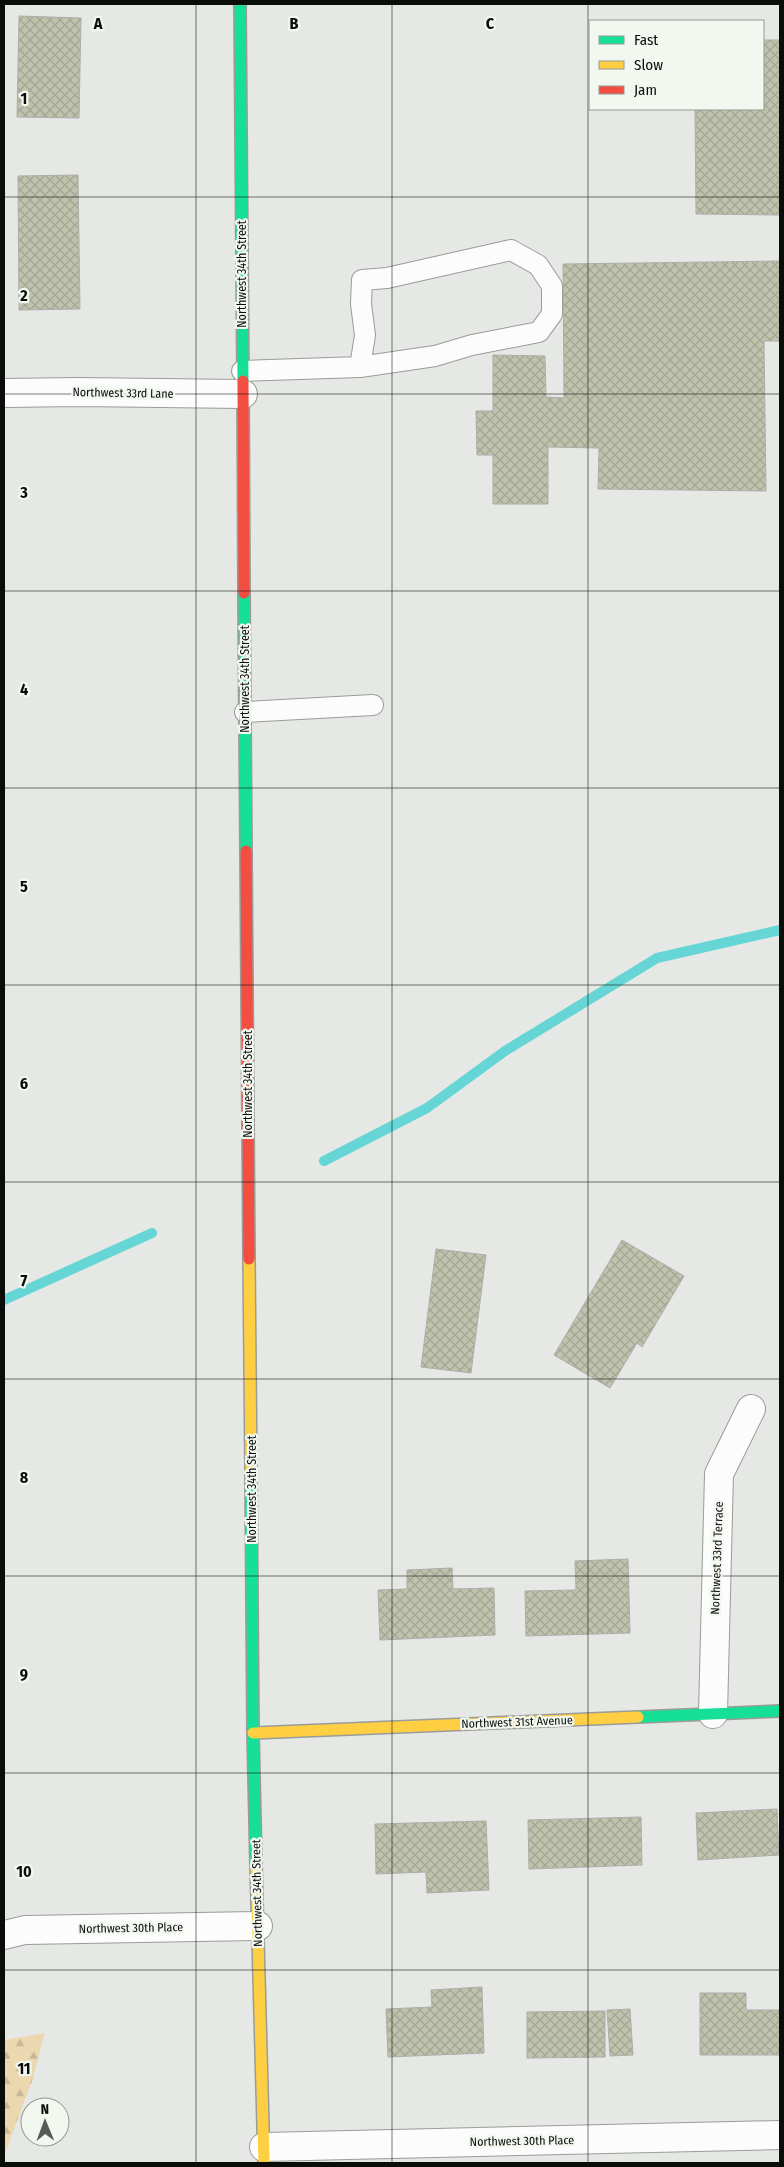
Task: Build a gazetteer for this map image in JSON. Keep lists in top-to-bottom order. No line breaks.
{"streets":{"main road":["Northwest 34th Street","Northwest 31st Avenue"],"street":["Northwest 33rd Lane","Northwest 33rd Terrace","Northwest 30th Place"]},"crossings":[["Northwest 34th Street","Northwest 33rd Lane"],["Northwest 34th Street","Northwest 31st Avenue"],["Northwest 34th Street","Northwest 30th Place"],["Northwest 33rd Terrace","Northwest 31st Avenue"]],"legend":["Fast","Slow","Jam"],"north":"top","grid":{"columns":["A","B","C"],"rows":["1","2","3","4","5","6","7","8","9","10","11"]}}
